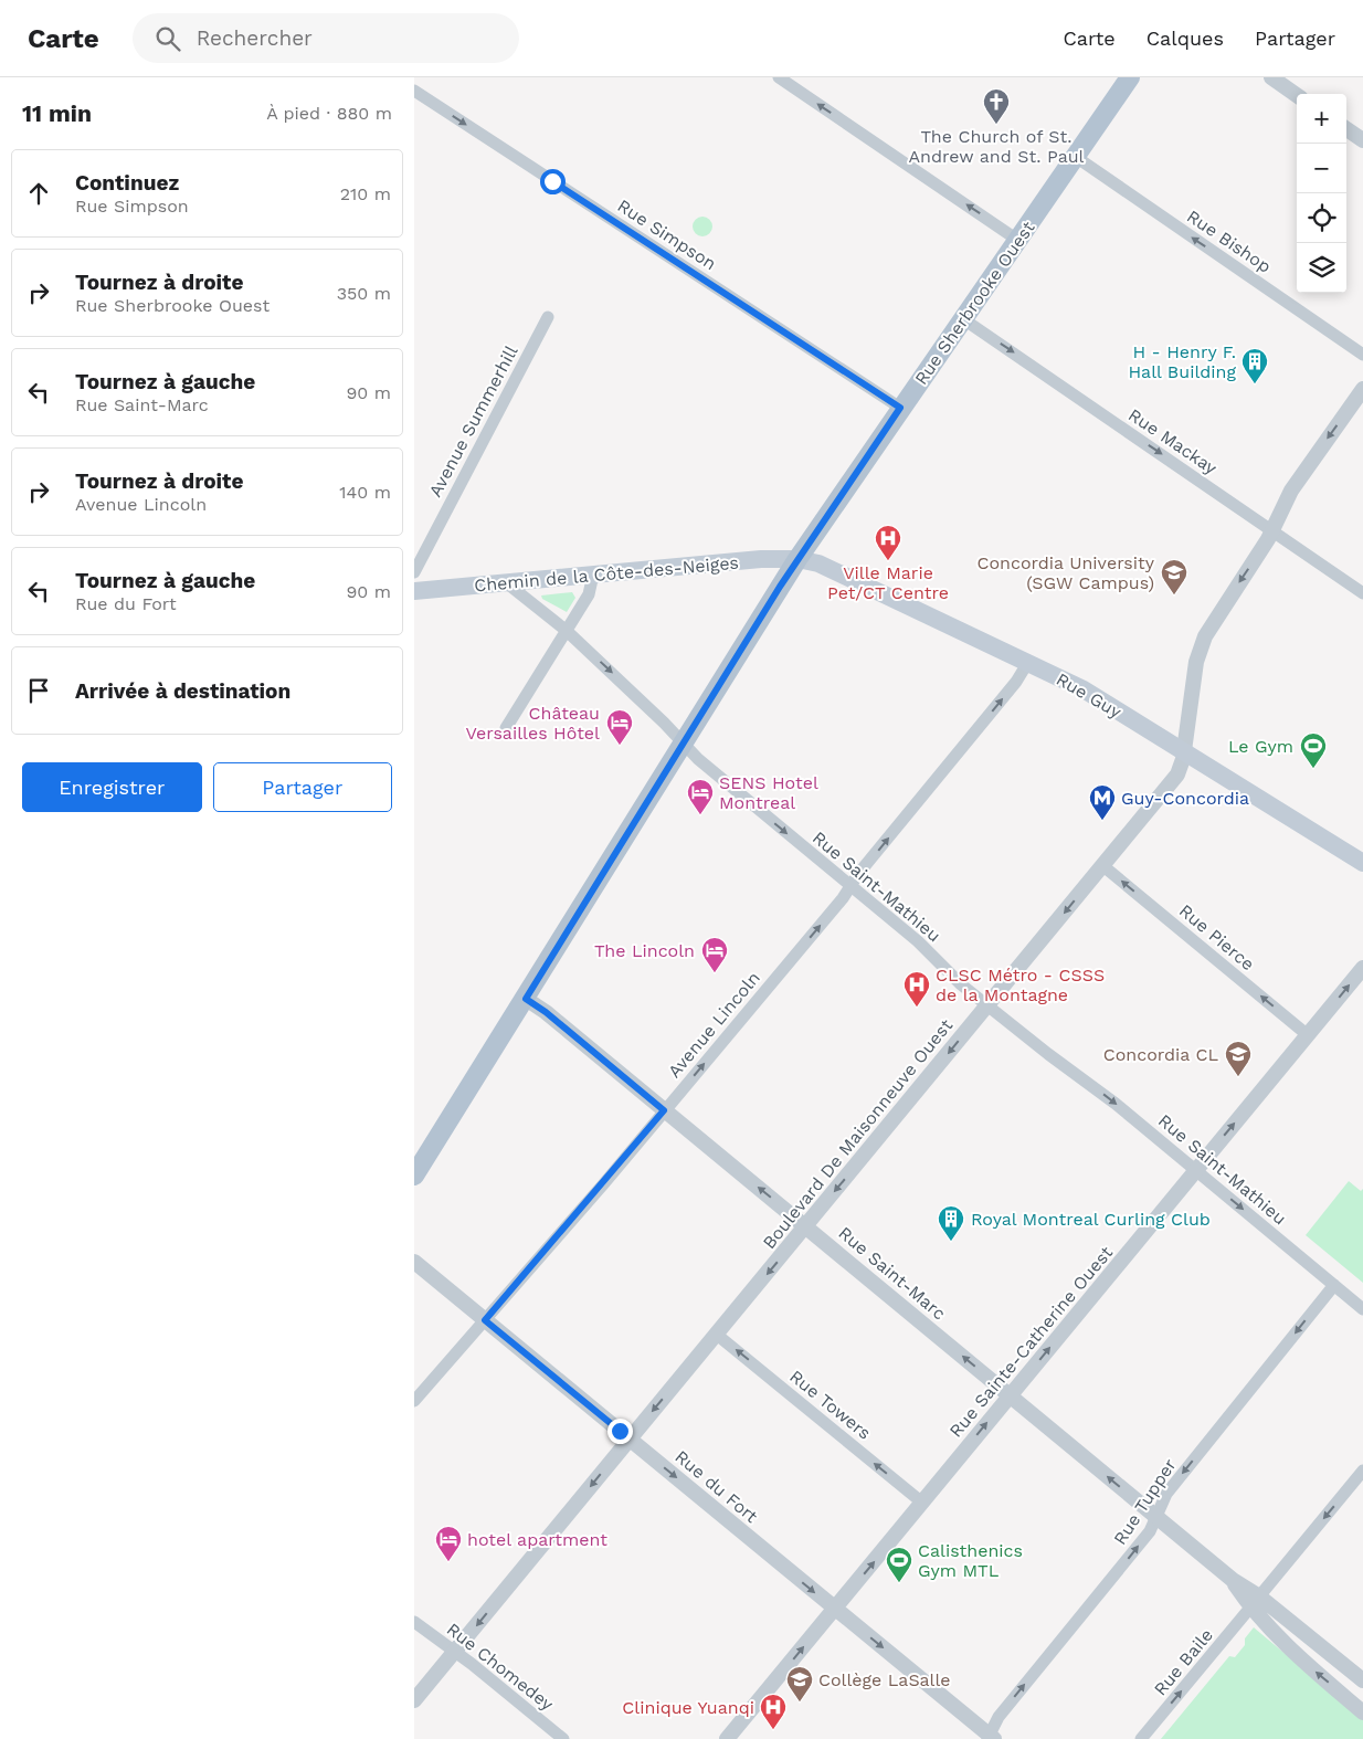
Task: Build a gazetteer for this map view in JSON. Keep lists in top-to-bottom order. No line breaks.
{"streets":{"main road":["Rue Sherbrooke Ouest","Chemin de la Côte-des-Neiges","Rue Guy"],"street":["Rue Simpson","Rue Bishop","Avenue Summerhill","Rue Mackay","Rue Saint-Mathieu","Rue Pierce","Avenue Lincoln","Boulevard De Maisonneuve Ouest","Rue Saint-Marc","Rue Sainte-Catherine Ouest","Rue Towers","Rue du Fort","Rue Tupper","Rue Baile","Rue Chomedey"]},"crossings":[["Rue Simpson","Rue Sherbrooke Ouest"],["Rue Bishop","Rue Sherbrooke Ouest"],["Rue Sherbrooke Ouest","Rue Mackay"],["Rue Sherbrooke Ouest","Chemin de la Côte-des-Neiges"],["Rue Sherbrooke Ouest","Rue Guy"],["Rue Sherbrooke Ouest","Rue Saint-Mathieu"],["Rue Sherbrooke Ouest","Rue Saint-Marc"],["Rue Mackay","Boulevard De Maisonneuve Ouest"],["Chemin de la Côte-des-Neiges","Rue Guy"],["Chemin de la Côte-des-Neiges","Rue Saint-Mathieu"],["Rue Guy","Avenue Lincoln"],["Rue Guy","Boulevard De Maisonneuve Ouest"],["Rue Saint-Mathieu","Avenue Lincoln"],["Rue Saint-Mathieu","Boulevard De Maisonneuve Ouest"],["Rue Saint-Mathieu","Rue Sainte-Catherine Ouest"],["Rue Saint-Mathieu","Rue Tupper"],["Rue Pierce","Boulevard De Maisonneuve Ouest"],["Rue Pierce","Rue Sainte-Catherine Ouest"],["Avenue Lincoln","Rue Saint-Marc"],["Avenue Lincoln","Rue du Fort"],["Boulevard De Maisonneuve Ouest","Rue Saint-Marc"],["Boulevard De Maisonneuve Ouest","Rue Towers"],["Boulevard De Maisonneuve Ouest","Rue du Fort"],["Boulevard De Maisonneuve Ouest","Rue Chomedey"],["Rue Saint-Marc","Rue Sainte-Catherine Ouest"],["Rue Saint-Marc","Rue Tupper"],["Rue Saint-Marc","Rue Baile"],["Rue Sainte-Catherine Ouest","Rue Towers"],["Rue Sainte-Catherine Ouest","Rue du Fort"],["Rue du Fort","Rue Tupper"]],"one_way":["Rue Simpson","Rue Bishop","Rue Mackay","Rue Saint-Mathieu","Rue Pierce","Avenue Lincoln","Boulevard De Maisonneuve Ouest","Rue Saint-Marc","Rue Sainte-Catherine Ouest","Rue Towers","Rue du Fort"],"places":{"church":["The Church of St. Andrew and St. Paul"],"building":["H - Henry F. Hall Building","Royal Montreal Curling Club"],"hospital":["Ville Marie Pet/CT Centre","CLSC Métro - CSSS de la Montagne","Clinique Yuanqi"],"school or university":["Concordia University (SGW Campus)","Concordia CL","Collège LaSalle"],"hotel":["Château Versailles Hôtel","SENS Hotel Montreal","The Lincoln","hotel apartment"],"sports":["Le Gym","Calisthenics Gym MTL"],"metro station":["Guy-Concordia"]},"page":{"header":"Carte","search":"Rechercher","nav":["Carte","Calques","Partager"],"heading":["11 min","À pied · 880 m"],"map_buttons":["+","−"],"list":[["Continuez","Rue Simpson","210 m"],["Tournez à droite","Rue Sherbrooke Ouest","350 m"],["Tournez à gauche","Rue Saint-Marc","90 m"],["Tournez à droite","Avenue Lincoln","140 m"],["Tournez à gauche","Rue du Fort","90 m"],"Arrivée à destination"],"buttons":["Enregistrer","Partager"]}}
